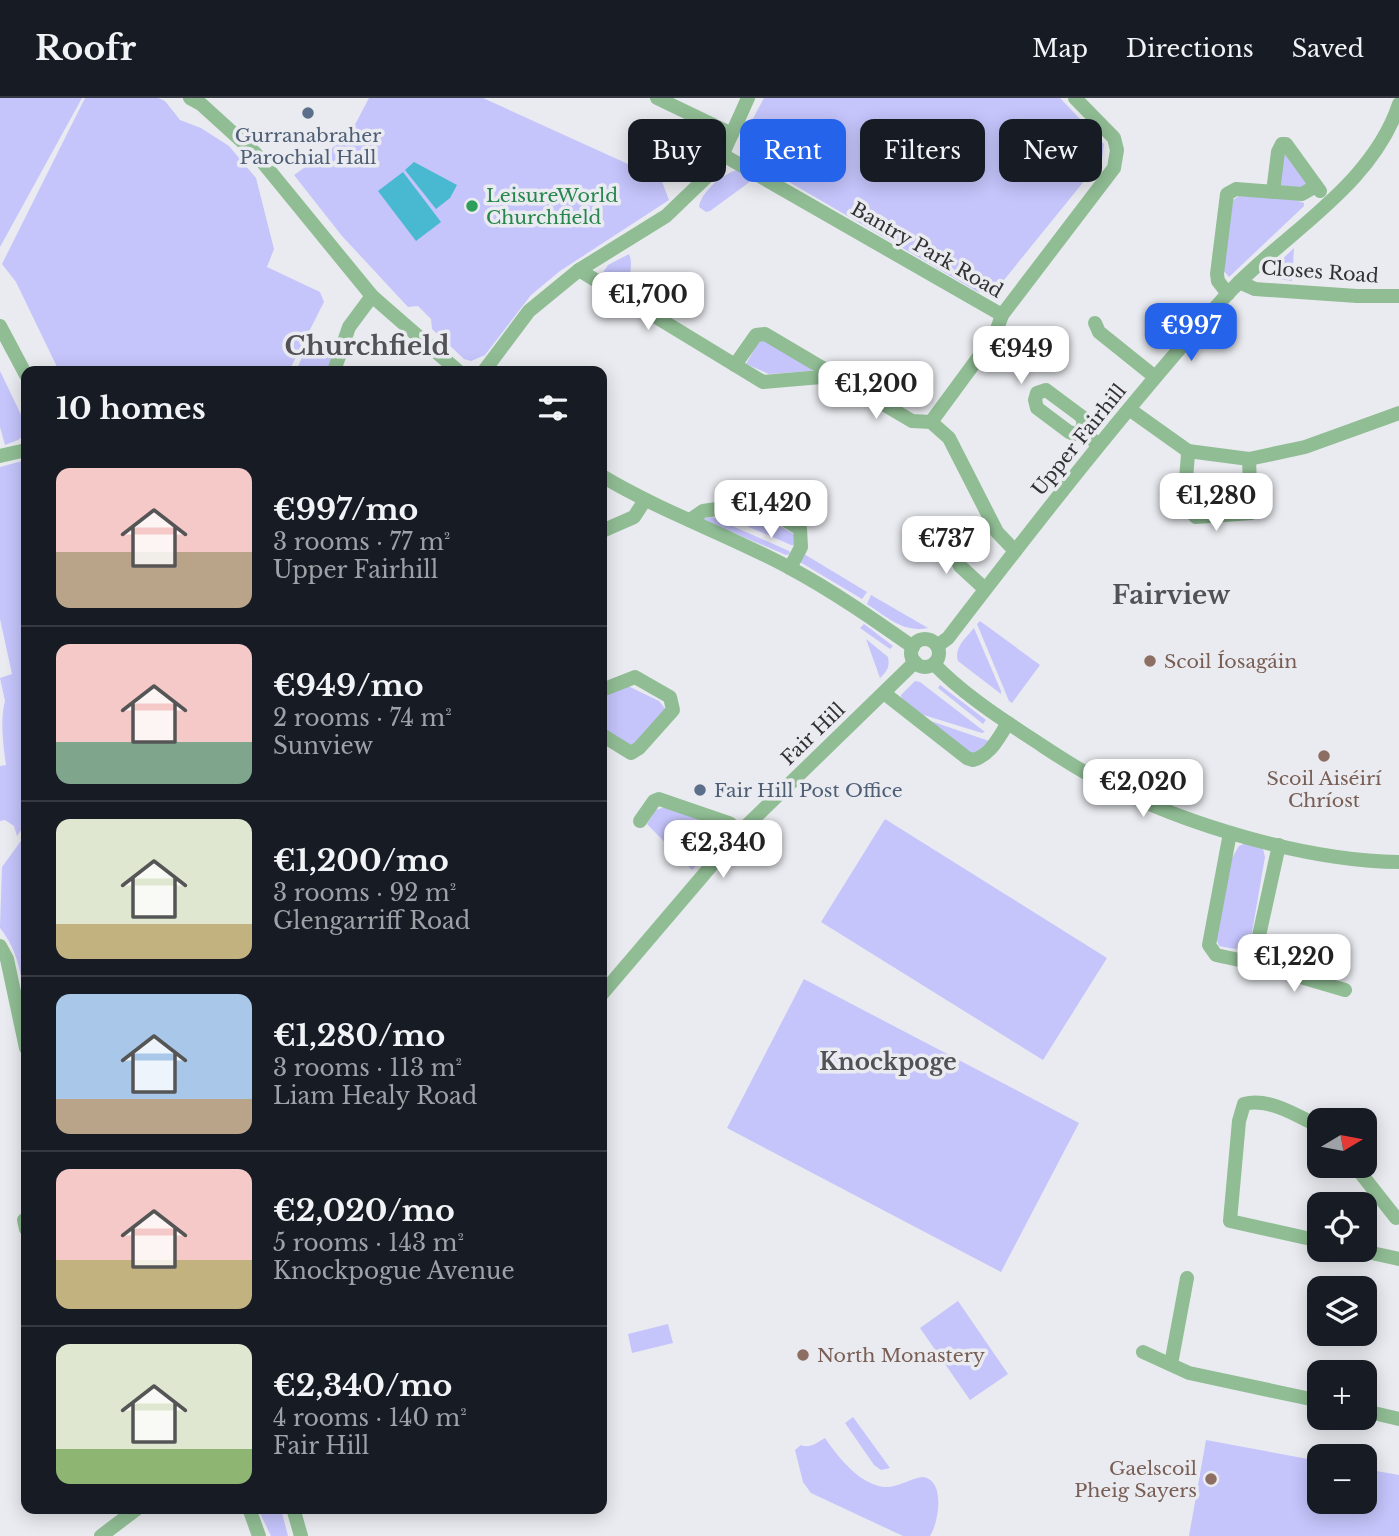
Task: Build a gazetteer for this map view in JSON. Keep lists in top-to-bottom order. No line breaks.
{"streets":{"street":["Bantry Park Road","Closes Road","Upper Fairhill","Fair Hill"]},"crossings":[["Closes Road","Upper Fairhill"],["Upper Fairhill","Fair Hill"]],"districts":["Churchfield","Fairview","Knockpoge"],"places":["Gurranabraher Parochial Hall","LeisureWorld Churchfield","Scoil Íosagáin","Scoil Aiséirí Chríost","Fair Hill Post Office","North Monastery","Gaelscoil Pheig Sayers"],"north":"right","page":{"header":"Roofr","nav":["Map","Directions","Saved"],"chip":["Buy","Rent","Filters","New"],"price":["€1,700","€997","€949","€1,200","€1,280","€1,420","€737","€2,020","€2,340","€1,220"],"heading":"10 homes","list":[{"name":"€997/mo","note":"3 rooms · 77 m² · Upper Fairhill"},{"name":"€949/mo","note":"2 rooms · 74 m² · Sunview"},{"name":"€1,200/mo","note":"3 rooms · 92 m² · Glengarriff Road"},{"name":"€1,280/mo","note":"3 rooms · 113 m² · Liam Healy Road"},{"name":"€2,020/mo","note":"5 rooms · 143 m² · Knockpogue Avenue"},{"name":"€2,340/mo","note":"4 rooms · 140 m² · Fair Hill"}],"map_buttons":["+","−"]}}
